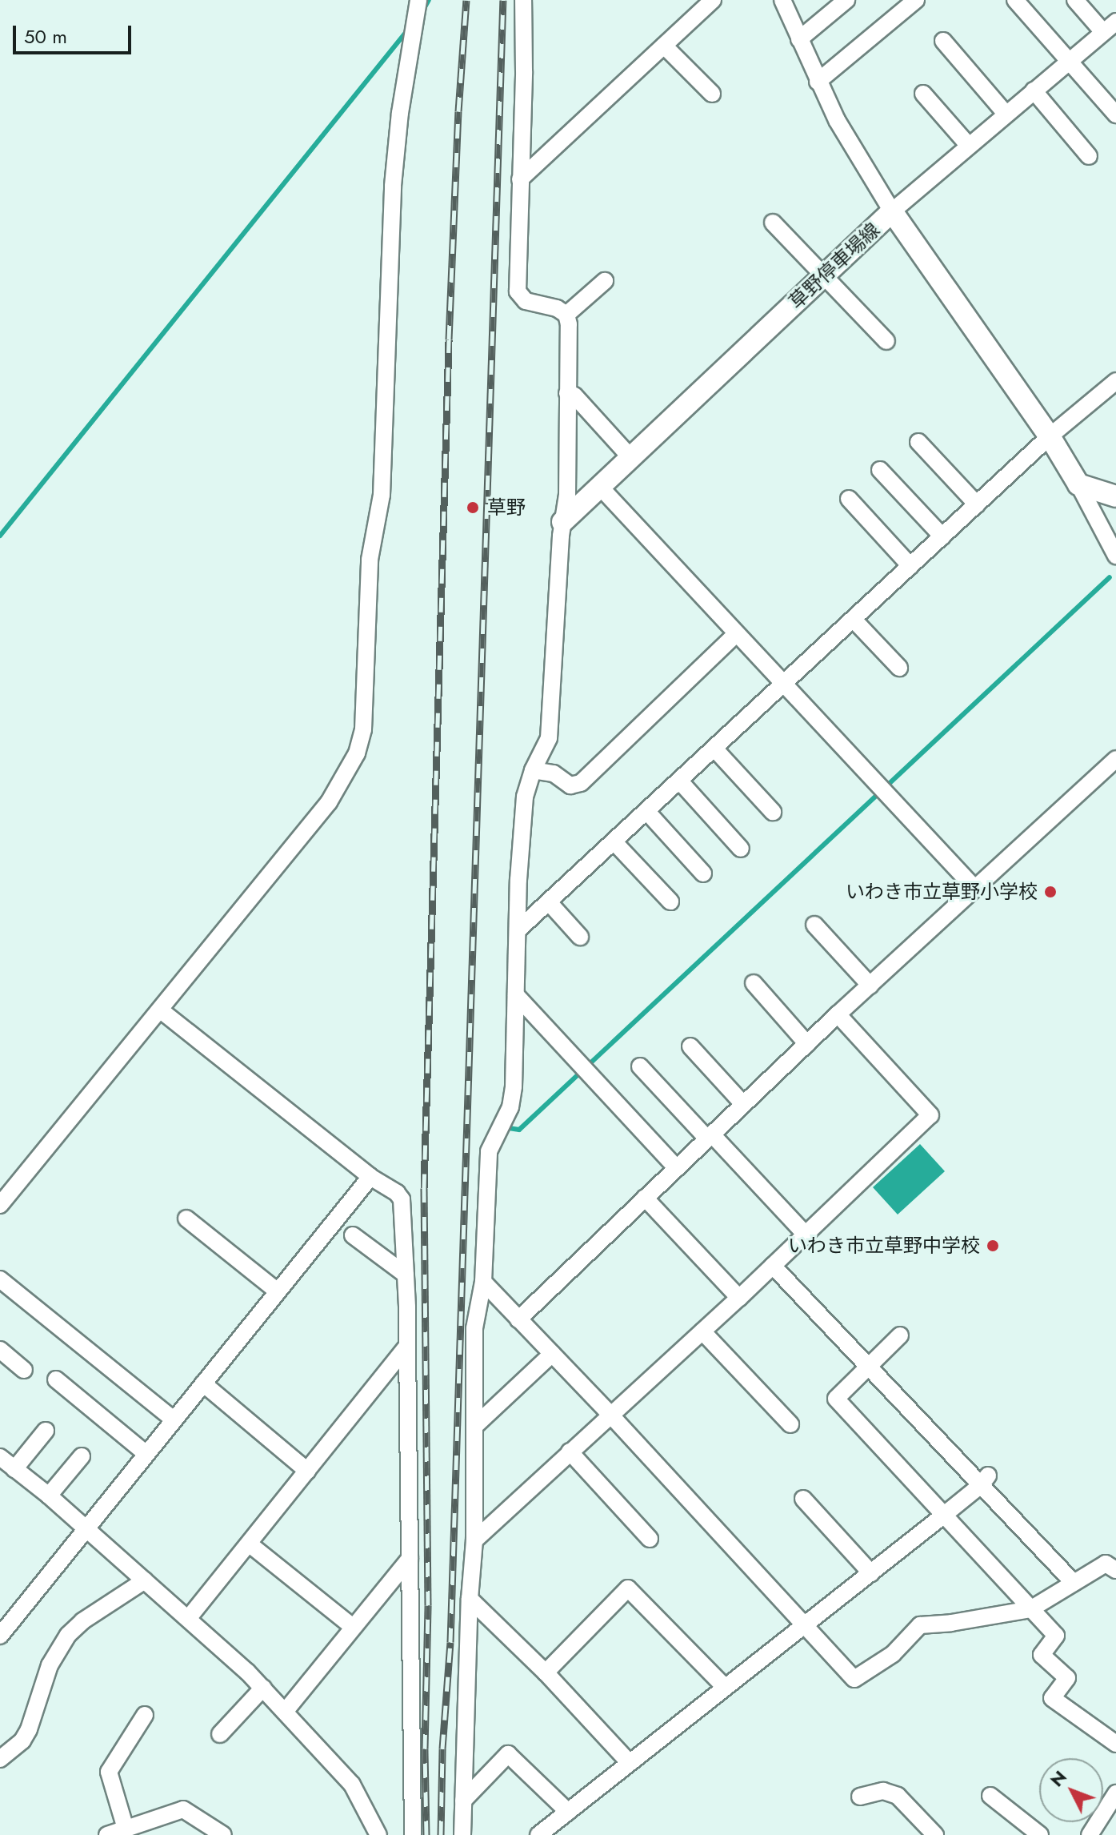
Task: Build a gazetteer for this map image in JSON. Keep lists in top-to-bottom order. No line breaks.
{"streets":{"main road":["草野停車場線"]},"places":["草野","いわき市立草野小学校","いわき市立草野中学校"],"scale_bar":"50 m","north":"top left"}
